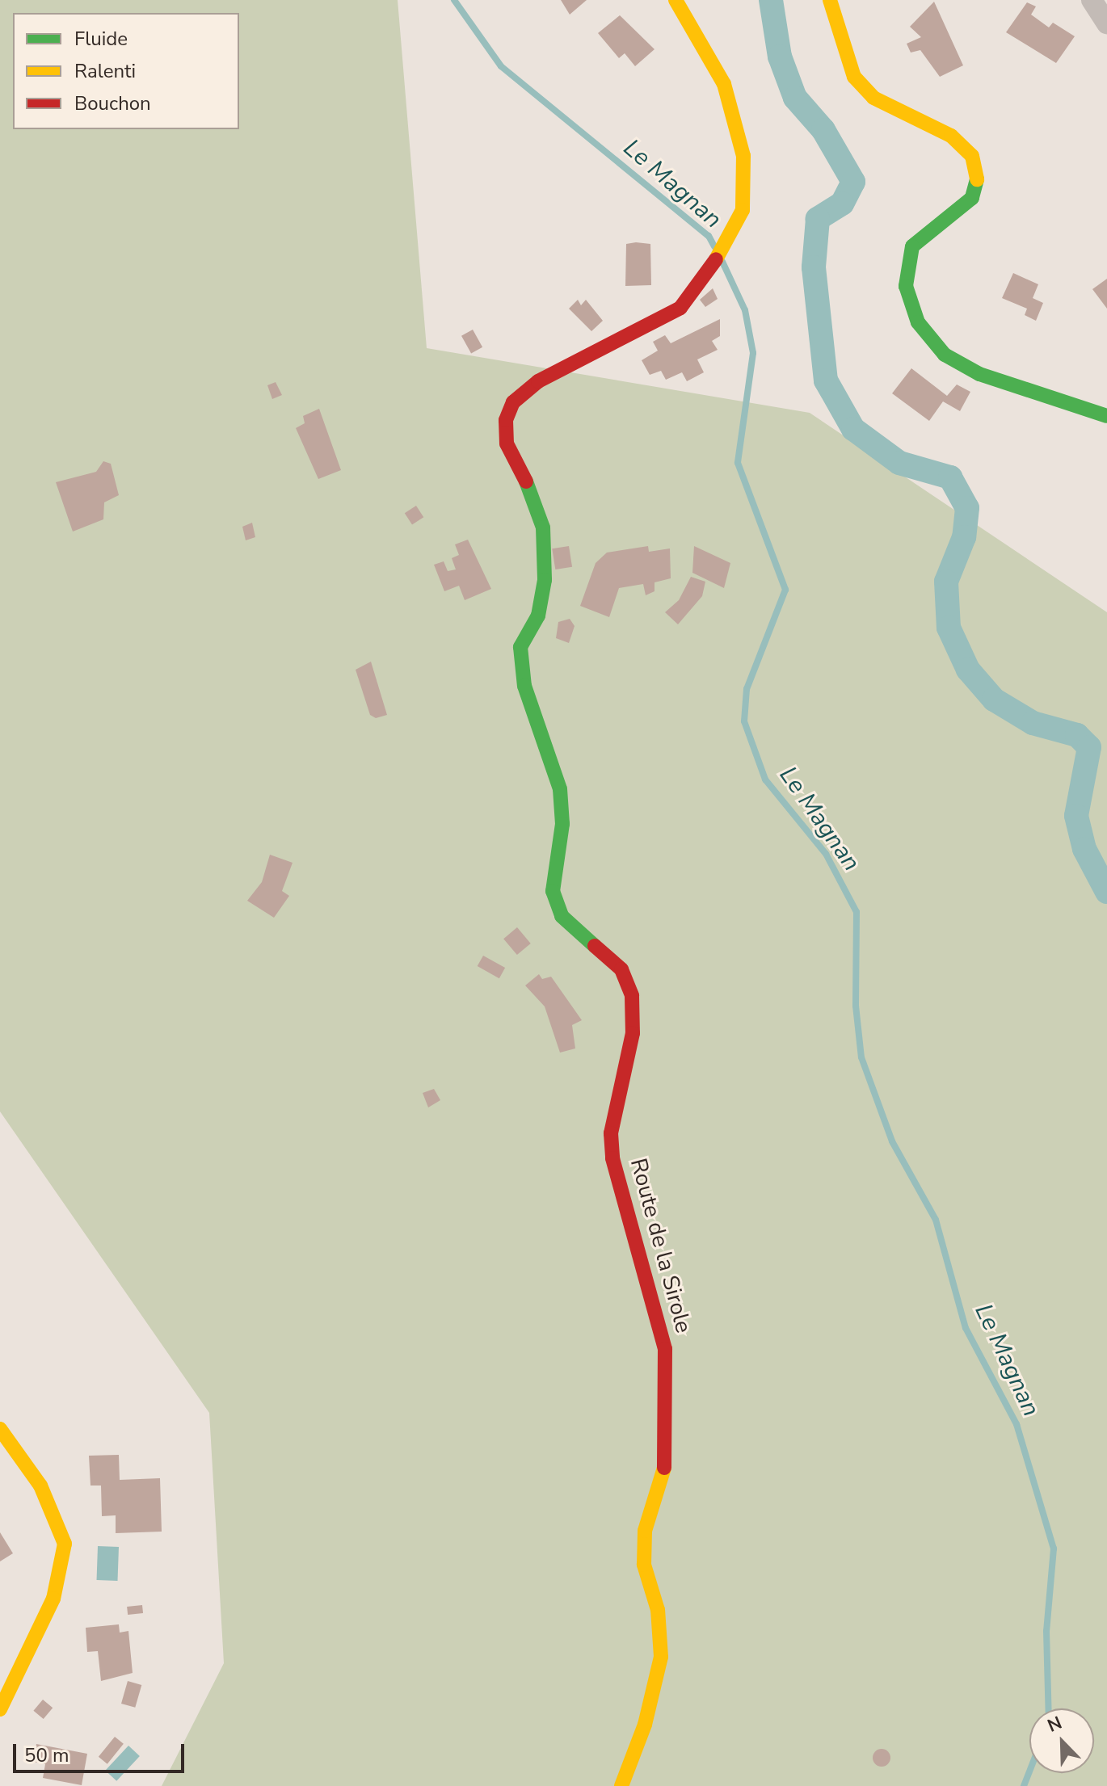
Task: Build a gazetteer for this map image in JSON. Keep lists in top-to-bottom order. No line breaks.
{"streets":{"street":["Route de la Sirole"]},"water":["Le Magnan"],"legend":["Fluide","Ralenti","Bouchon"],"scale_bar":"50 m","north":"top left"}
